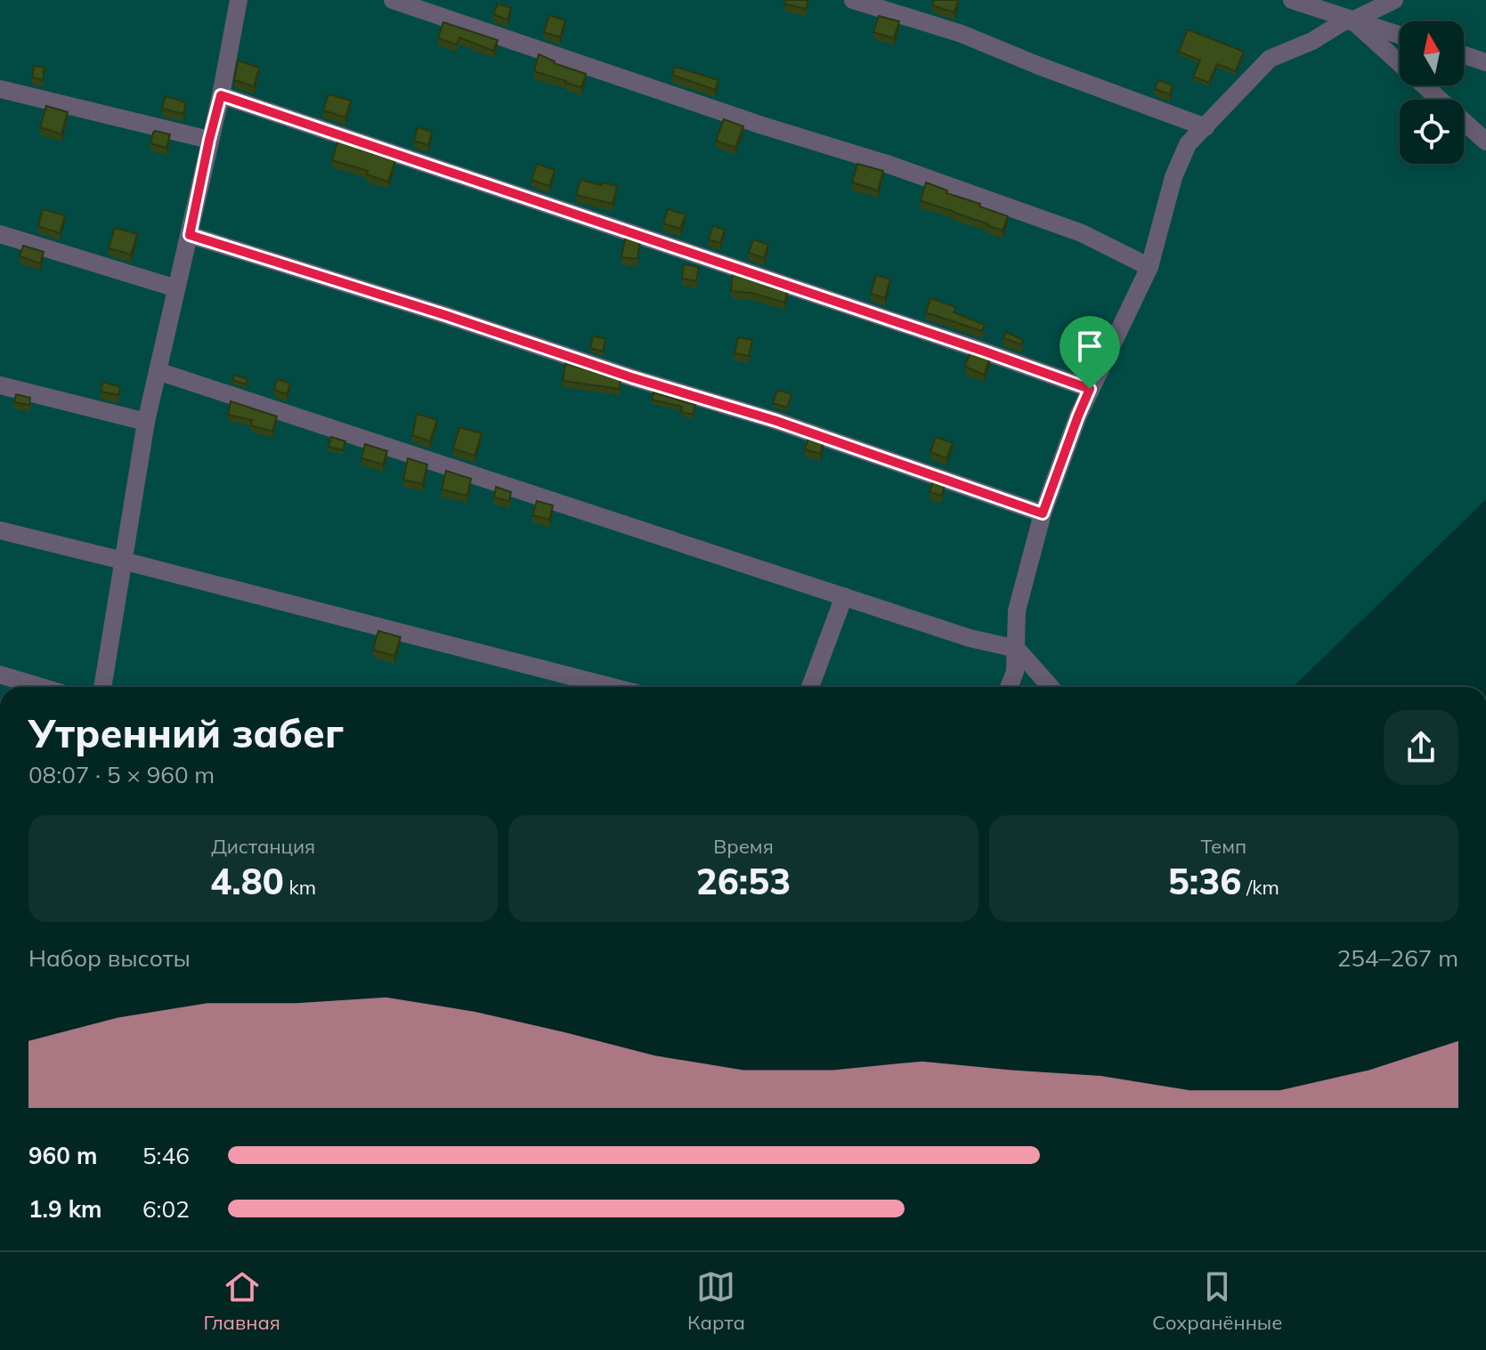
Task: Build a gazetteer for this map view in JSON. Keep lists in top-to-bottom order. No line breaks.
{"north":"top","page":{"heading":["Утренний забег","08:07 · 5 × 960 m"],"stats":[["Дистанция","4.80 km"],["Время","26:53"],["Темп","5:36 /km"]],"chart":["Набор высоты","254–267 m"],"list":[{"name":"960 m","note":"5:46"},{"name":"1.9 km","note":"6:02"}],"tabs":["Главная","Карта","Сохранённые"]}}
